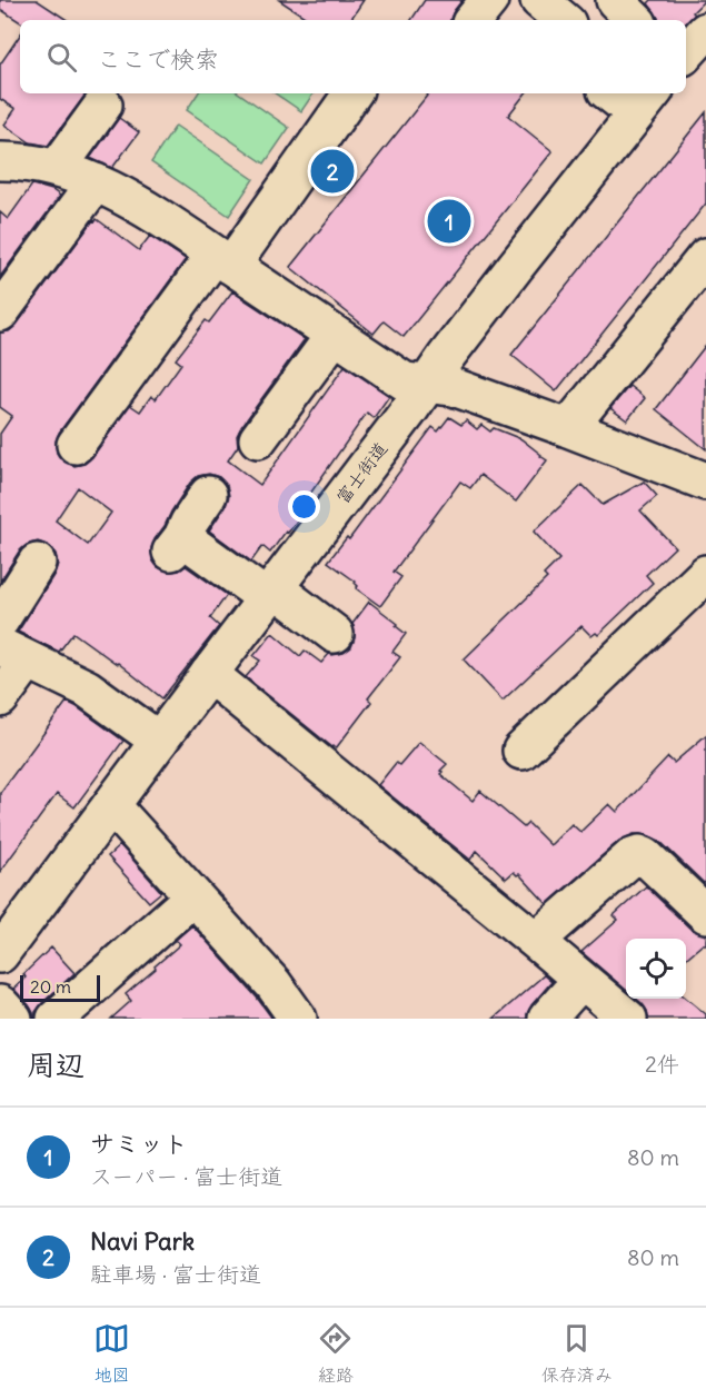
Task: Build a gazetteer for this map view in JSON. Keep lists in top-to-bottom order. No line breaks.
{"streets":{"street":["富士街道"]},"scale_bar":"20 m","page":{"search":"ここで検索","pins":["2","1"],"scale":"20 m","heading":["周辺","2件"],"list":[{"mark":"1","name":"サミット","note":"スーパー · 富士街道","value":"80 m"},{"mark":"2","name":"Navi Park","note":"駐車場 · 富士街道","value":"80 m"}],"nav":["地図","経路","保存済み"]}}
